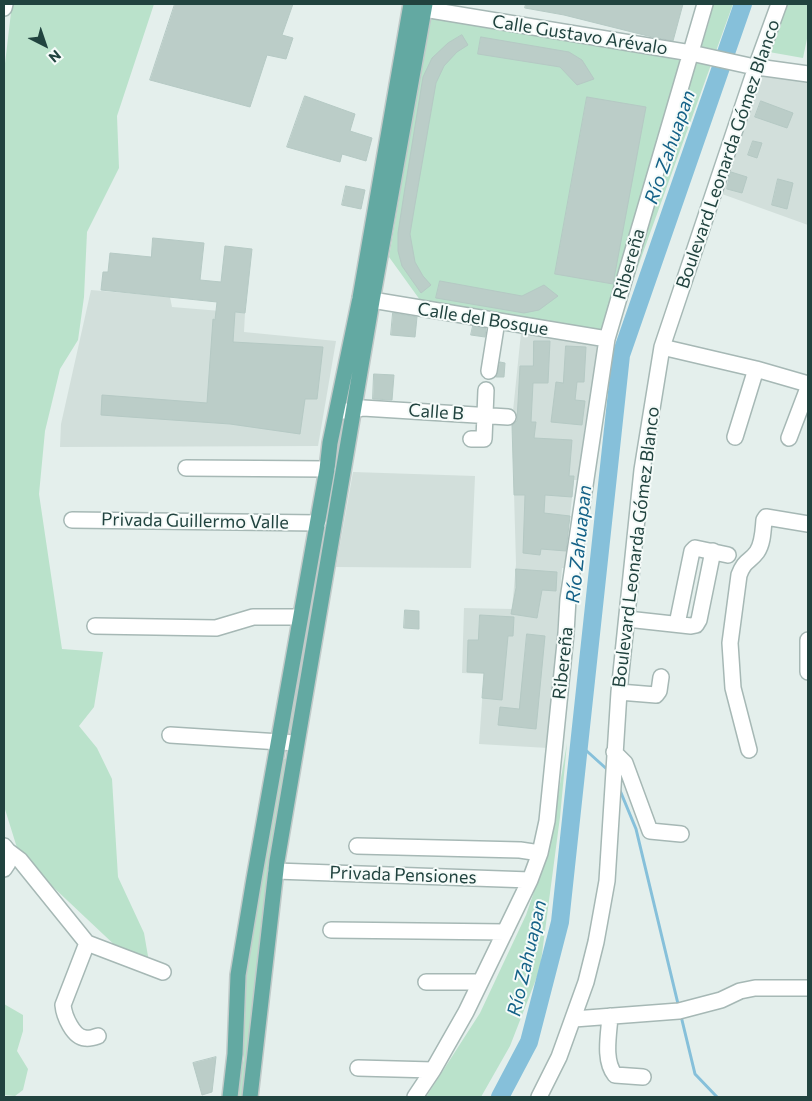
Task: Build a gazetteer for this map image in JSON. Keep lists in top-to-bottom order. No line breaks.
{"streets":{"street":["Calle Gustavo Arévalo","Boulevard Leonarda Gómez Blanco","Ribereña","Calle del Bosque","Calle B","Privada Guillermo Valle","Privada Pensiones"]},"crossings":[["Calle Gustavo Arévalo","Boulevard Leonarda Gómez Blanco"],["Calle Gustavo Arévalo","Ribereña"],["Ribereña","Calle del Bosque"],["Ribereña","Privada Pensiones"]],"water":["Río Zahuapan"],"north":"bottom right"}
